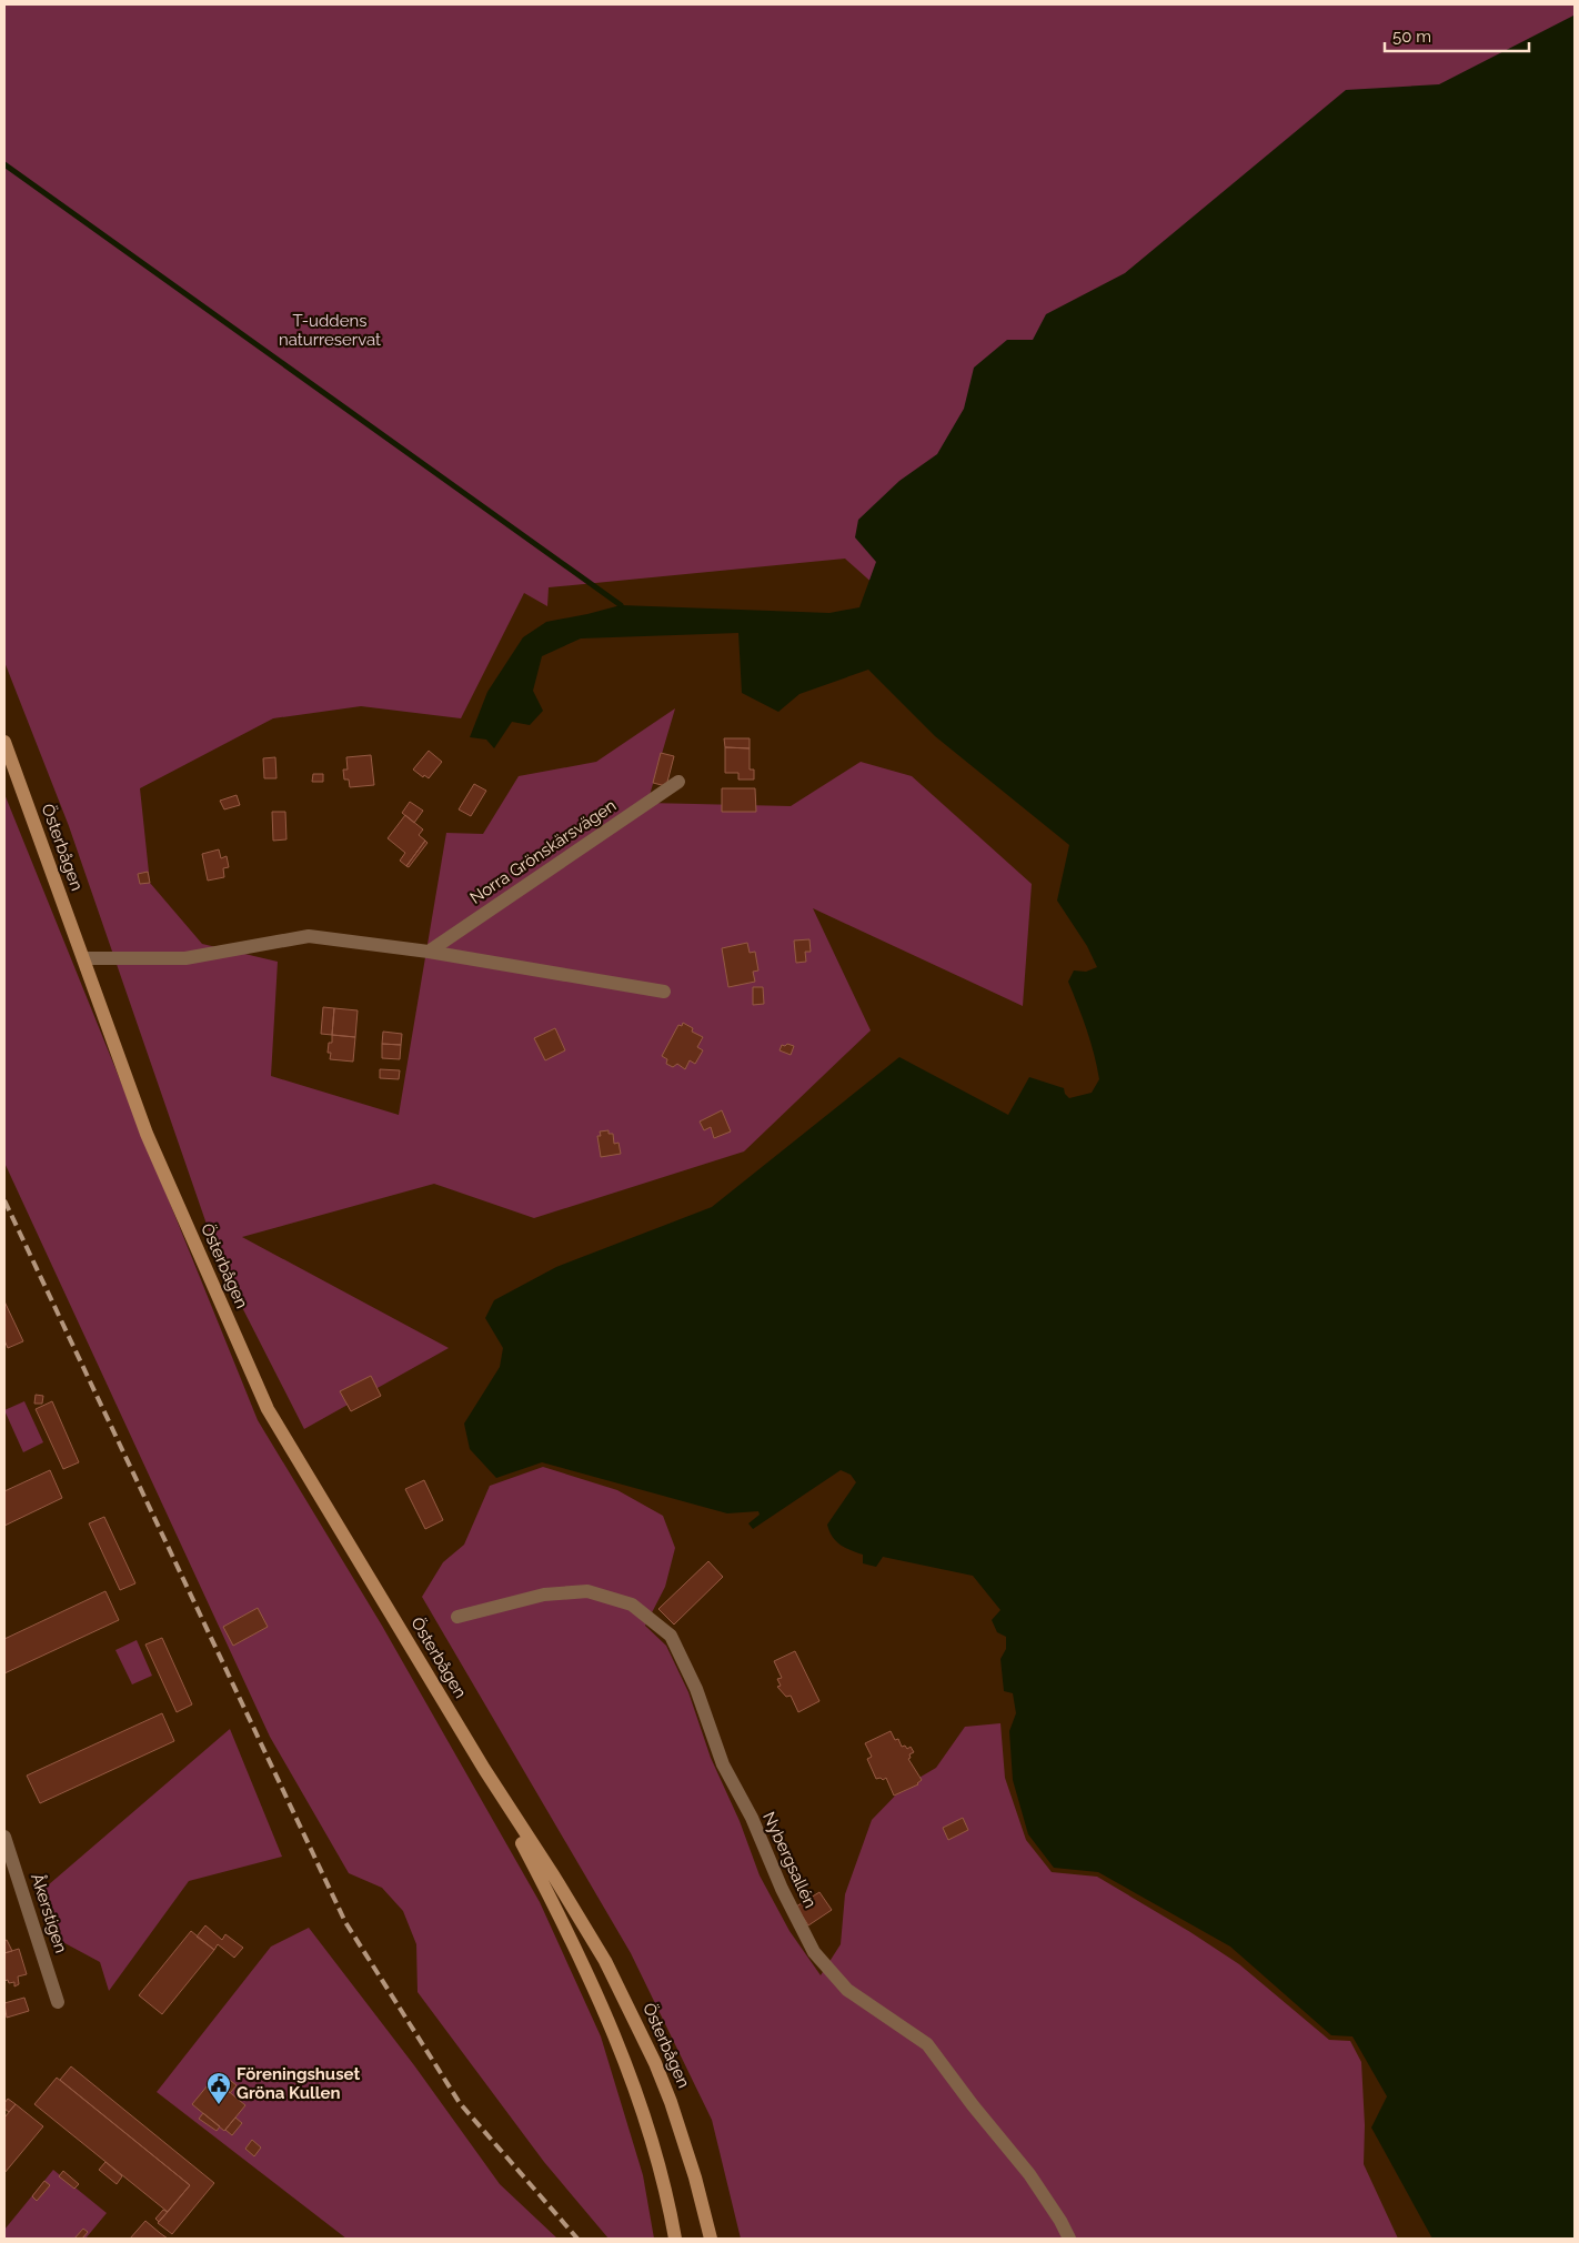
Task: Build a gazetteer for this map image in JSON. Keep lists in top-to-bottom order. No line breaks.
{"streets":{"main road":["Österbågen"],"street":["Norra Grönskärsvägen","Nybergsallén","Åkerstigen"]},"parks":["T-uddens naturreservat"],"places":{"public building":["Föreningshuset Gröna Kullen"]},"scale_bar":"50 m"}
